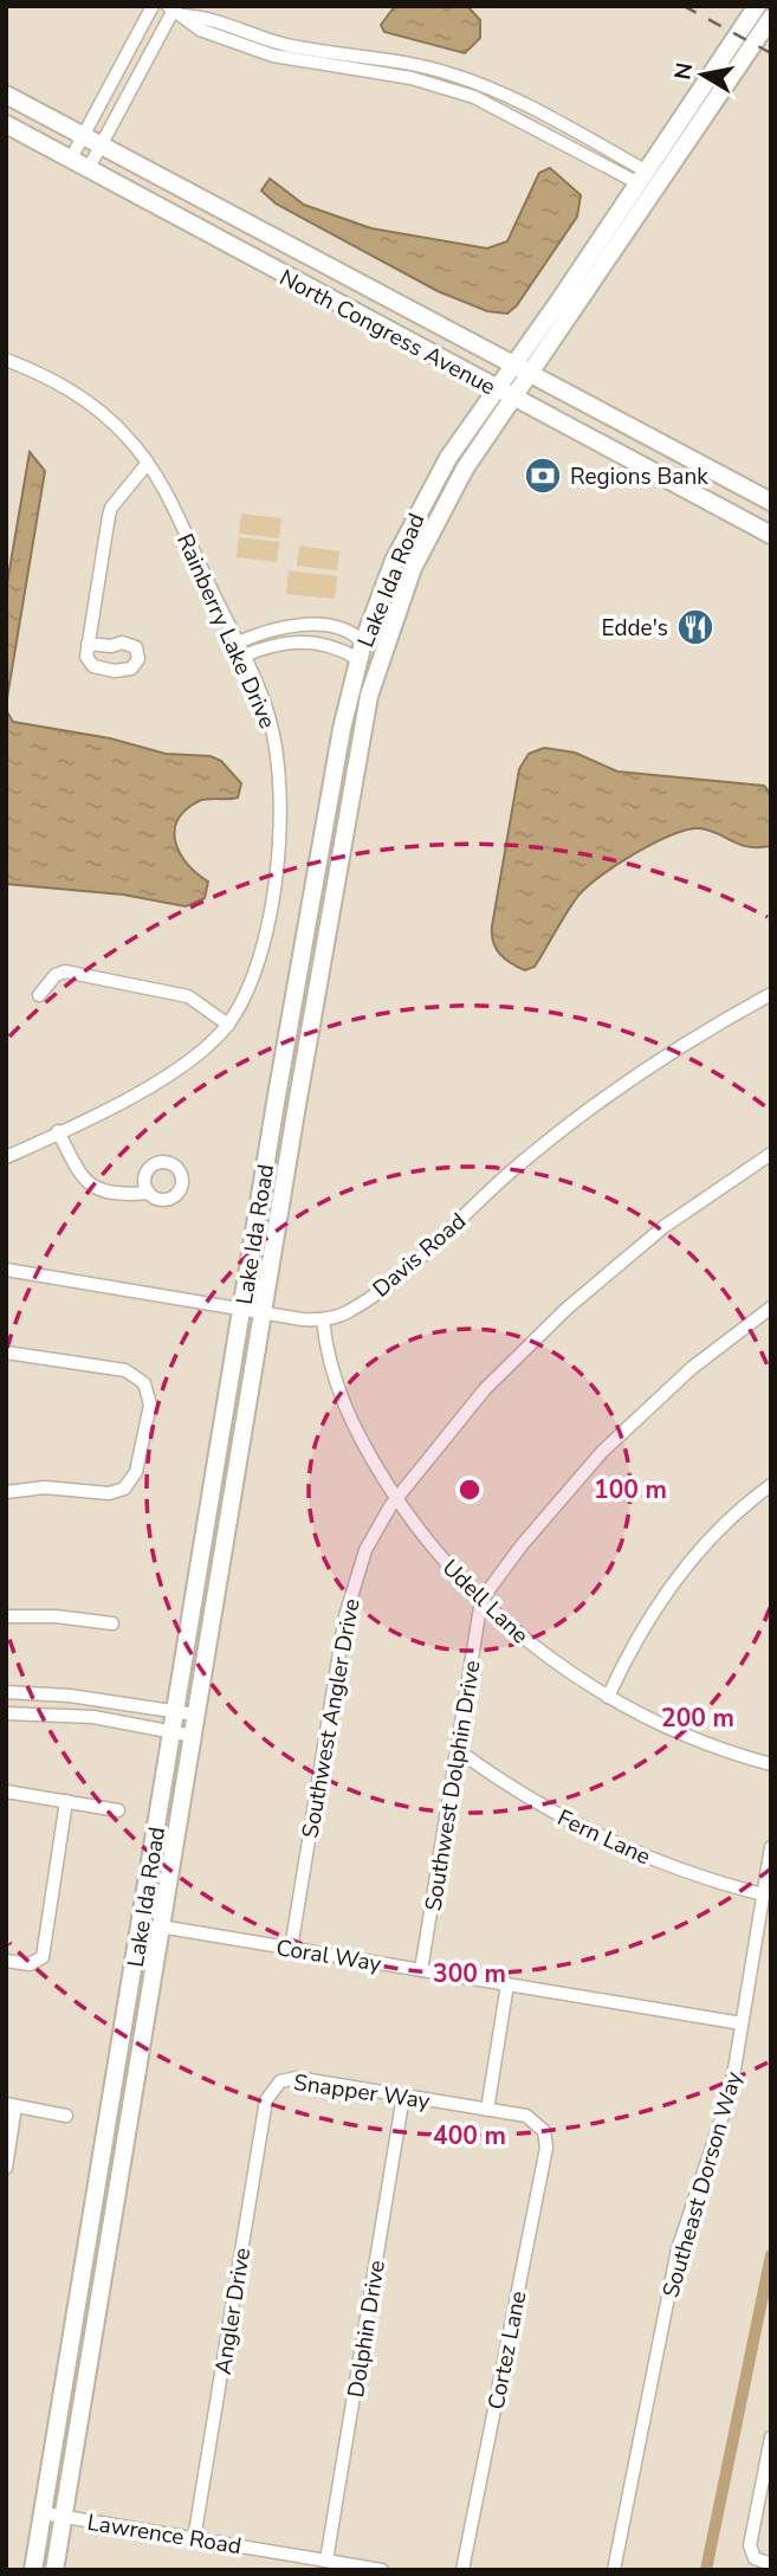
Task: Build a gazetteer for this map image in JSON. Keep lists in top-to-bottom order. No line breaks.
{"streets":{"street":["North Congress Avenue","Lake Ida Road","Rainberry Lake Drive","Davis Road","Udell Lane","Southwest Angler Drive","Southwest Dolphin Drive","Fern Lane","Coral Way","Snapper Way","Southeast Dorson Way","Angler Drive","Dolphin Drive","Cortez Lane","Lawrence Road"]},"crossings":[["North Congress Avenue","Lake Ida Road"],["Lake Ida Road","Davis Road"],["Lake Ida Road","Coral Way"],["Lake Ida Road","Lawrence Road"],["Davis Road","Udell Lane"],["Udell Lane","Southwest Angler Drive"],["Udell Lane","Southwest Dolphin Drive"],["Southwest Angler Drive","Coral Way"],["Southwest Dolphin Drive","Fern Lane"],["Southwest Dolphin Drive","Coral Way"],["Fern Lane","Southeast Dorson Way"],["Coral Way","Southeast Dorson Way"],["Snapper Way","Angler Drive"],["Snapper Way","Dolphin Drive"],["Snapper Way","Cortez Lane"],["Angler Drive","Lawrence Road"],["Dolphin Drive","Lawrence Road"]],"places":{"bank":["Regions Bank"],"restaurant":["Edde's"]},"north":"left","rings":["100 m","200 m","300 m","400 m"]}
